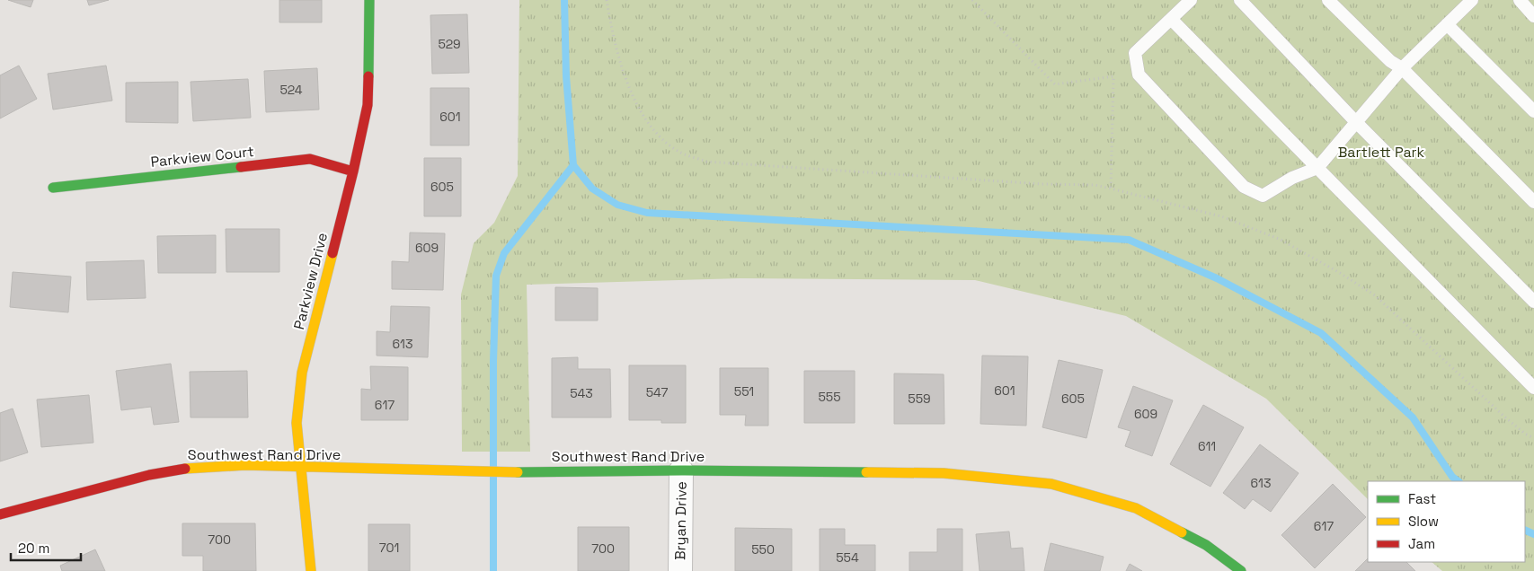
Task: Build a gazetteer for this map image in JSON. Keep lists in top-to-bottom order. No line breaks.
{"streets":{"street":["Parkview Court","Parkview Drive","Southwest Rand Drive","Bryan Drive"]},"crossings":[["Parkview Court","Parkview Drive"],["Parkview Drive","Southwest Rand Drive"],["Southwest Rand Drive","Bryan Drive"]],"parks":["Bartlett Park"],"house_numbers":["529","524","601","605","609","613","601","551","547","543","555","559","605","617","609","611","613","617","700","701","700","550","554"],"legend":["Fast","Slow","Jam"],"scale_bar":"20 m"}
